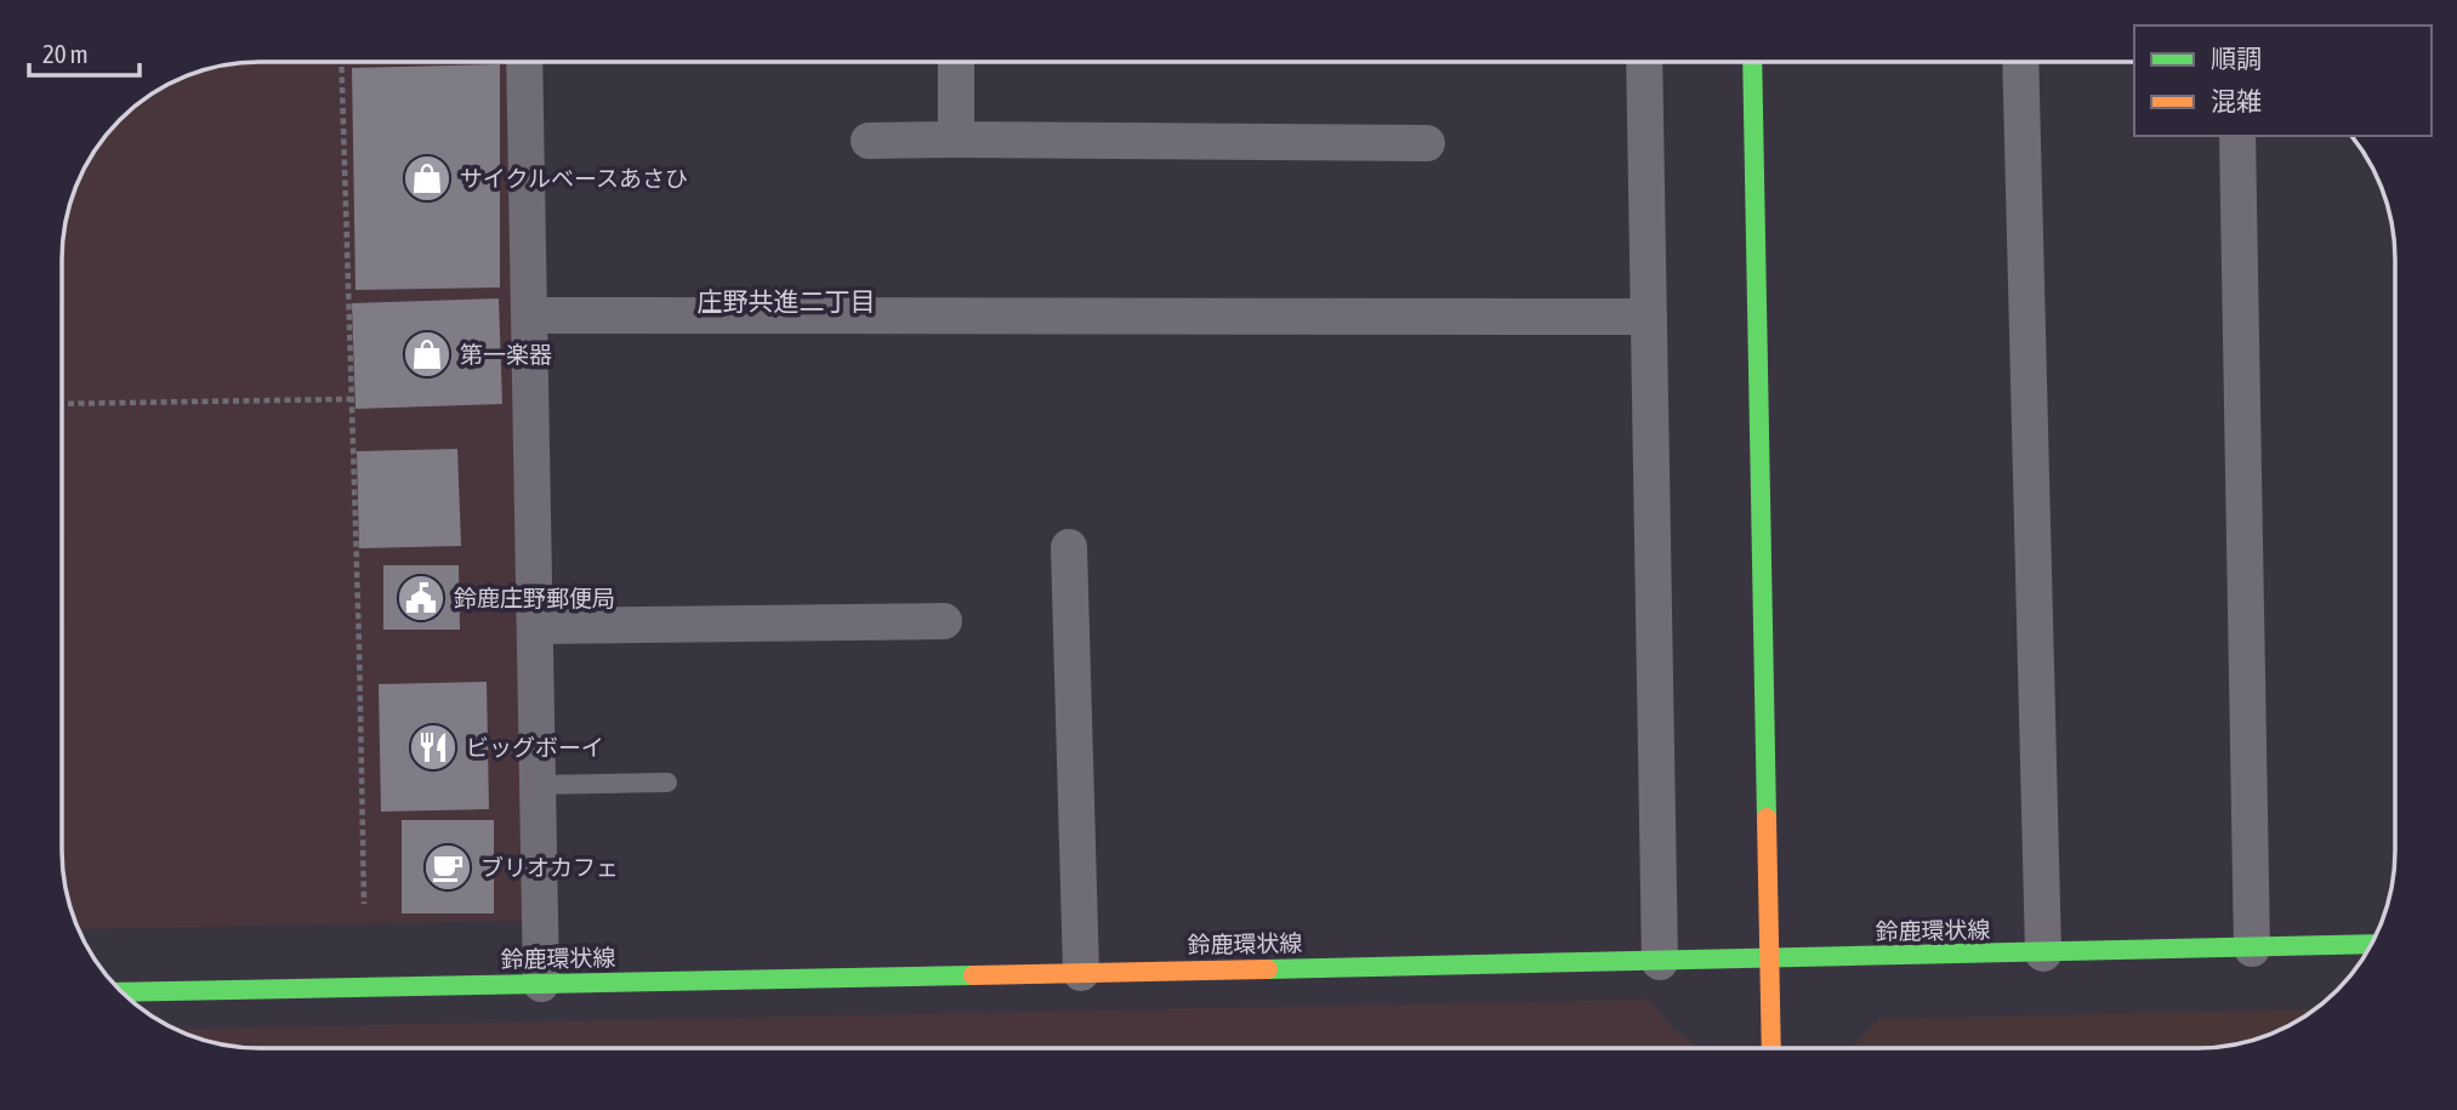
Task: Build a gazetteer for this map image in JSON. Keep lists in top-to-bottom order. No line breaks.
{"streets":{"main road":["鈴鹿環状線"]},"districts":["庄野共進二丁目"],"places":{"shop":["サイクルベースあさひ","第一楽器"],"public building":["鈴鹿庄野郵便局"],"restaurant":["ビッグボーイ"],"cafe":["ブリオカフェ"]},"legend":["順調","混雑"],"scale_bar":"20 m"}
